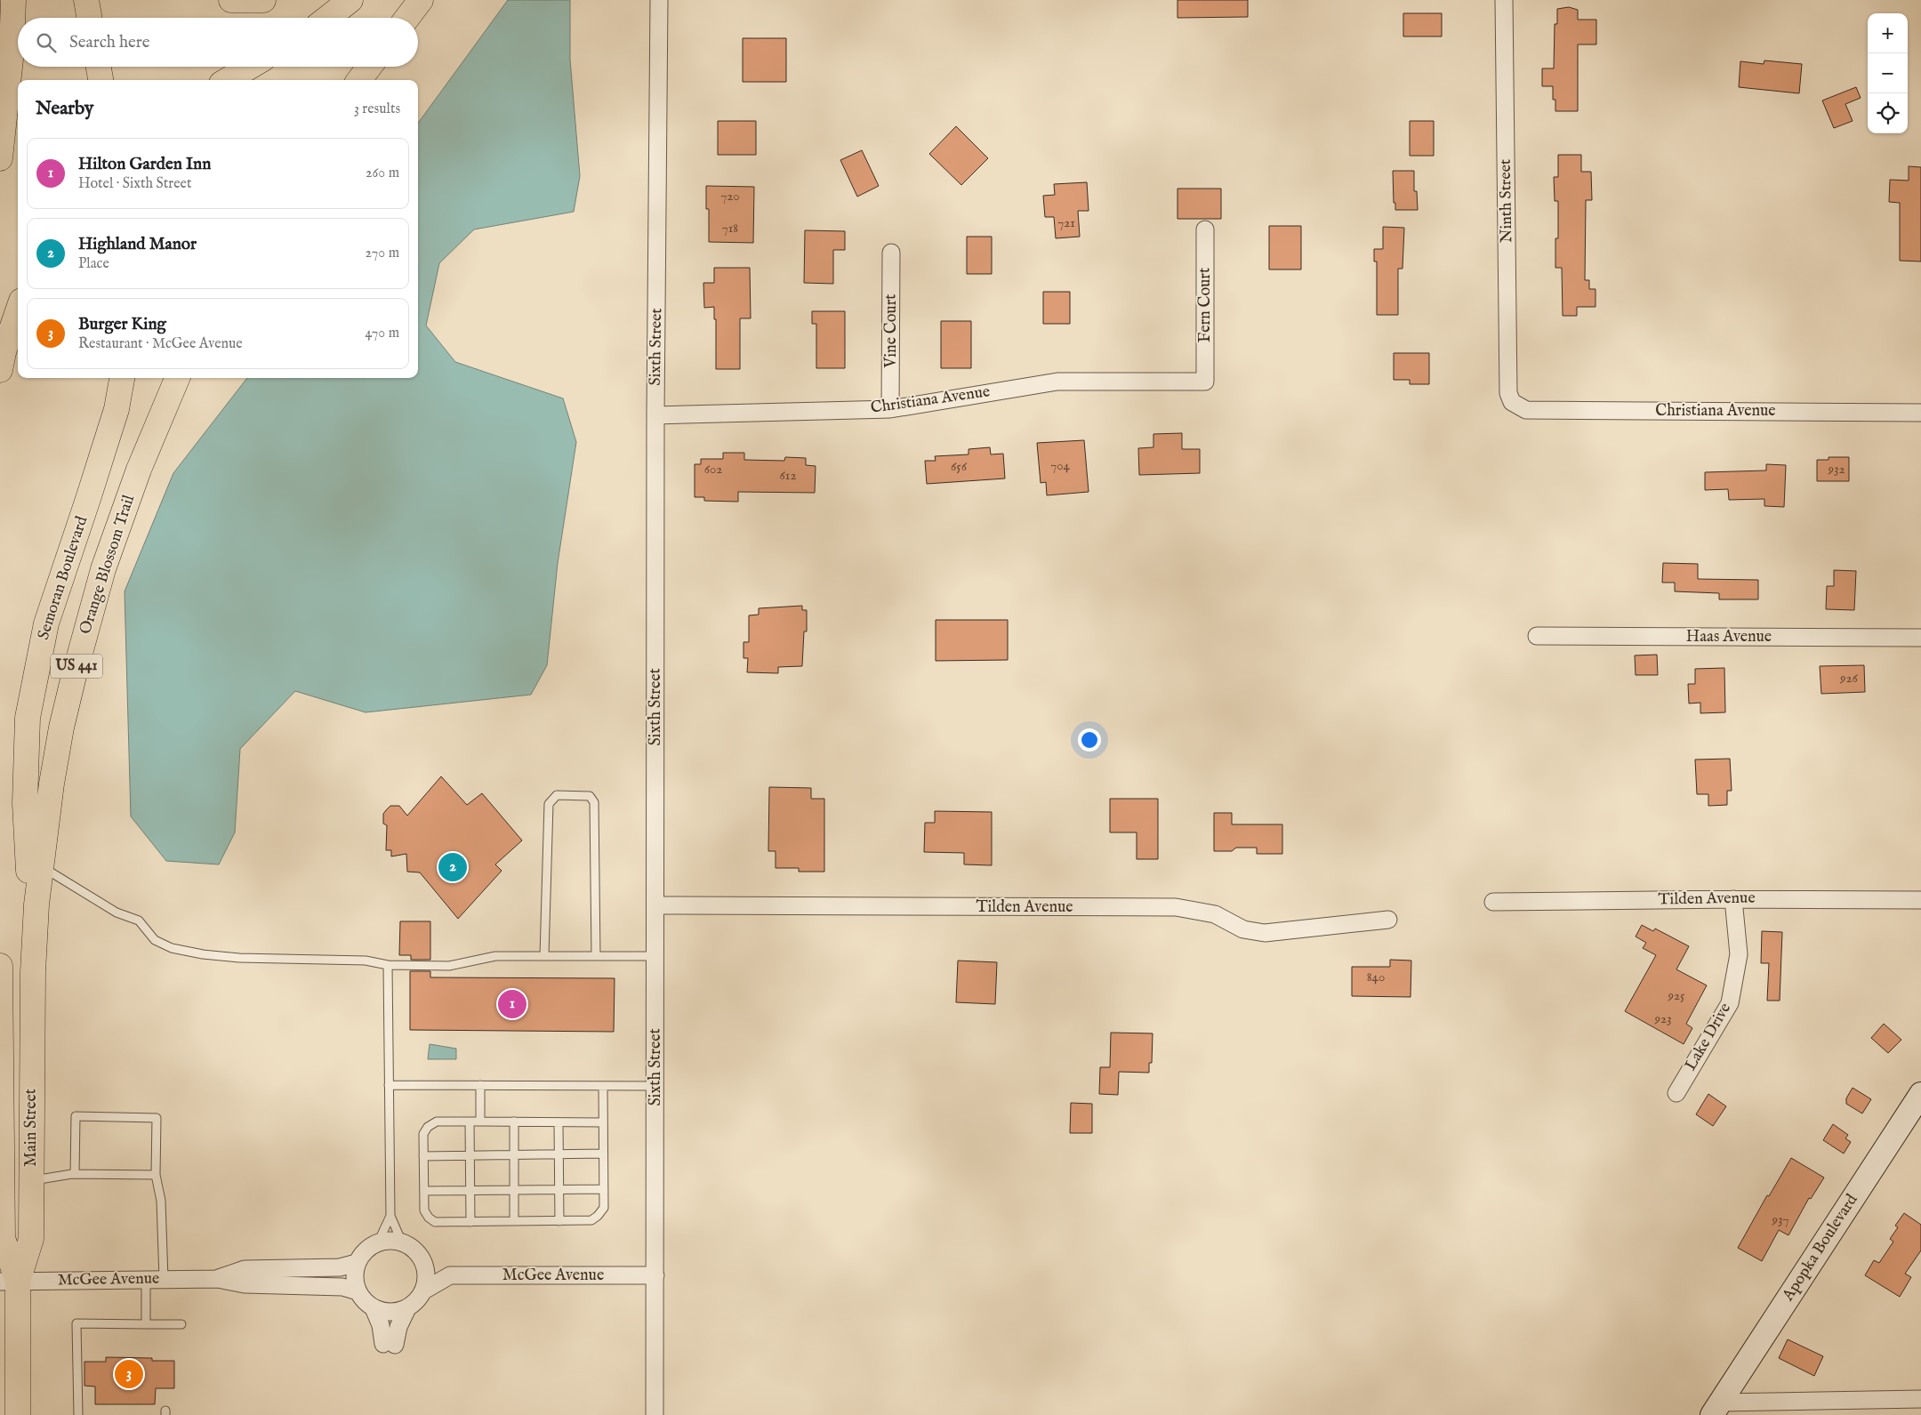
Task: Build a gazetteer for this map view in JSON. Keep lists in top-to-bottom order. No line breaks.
{"streets":{"main road":["Orange Blossom Trail","Semoran Boulevard","US 441","Main Street"],"street":["Ninth Street","Fern Court","Vine Court","Sixth Street","Christiana Avenue","Haas Avenue","Tilden Avenue","Lake Drive","Apopka Boulevard","McGee Avenue"]},"crossings":[["Ninth Street","Christiana Avenue"],["Fern Court","Christiana Avenue"],["Vine Court","Christiana Avenue"],["Sixth Street","Christiana Avenue"],["Sixth Street","Tilden Avenue"],["Sixth Street","McGee Avenue"],["Orange Blossom Trail","Semoran Boulevard"],["Orange Blossom Trail","Main Street"],["Semoran Boulevard","Main Street"],["Tilden Avenue","Lake Drive"],["Main Street","McGee Avenue"]],"house_numbers":["720","721","718","704","656","602","932","612","926","840","925","923","937"],"page":{"map_buttons":["+","−"],"search":"Search here","heading":["Nearby","3 results"],"list":[{"mark":"1","name":"Hilton Garden Inn","note":"Hotel · Sixth Street","value":"260 m"},{"mark":"2","name":"Highland Manor","note":"Place","value":"270 m"},{"mark":"3","name":"Burger King","note":"Restaurant · McGee Avenue","value":"470 m"}],"pins":["2","1","3"]}}
